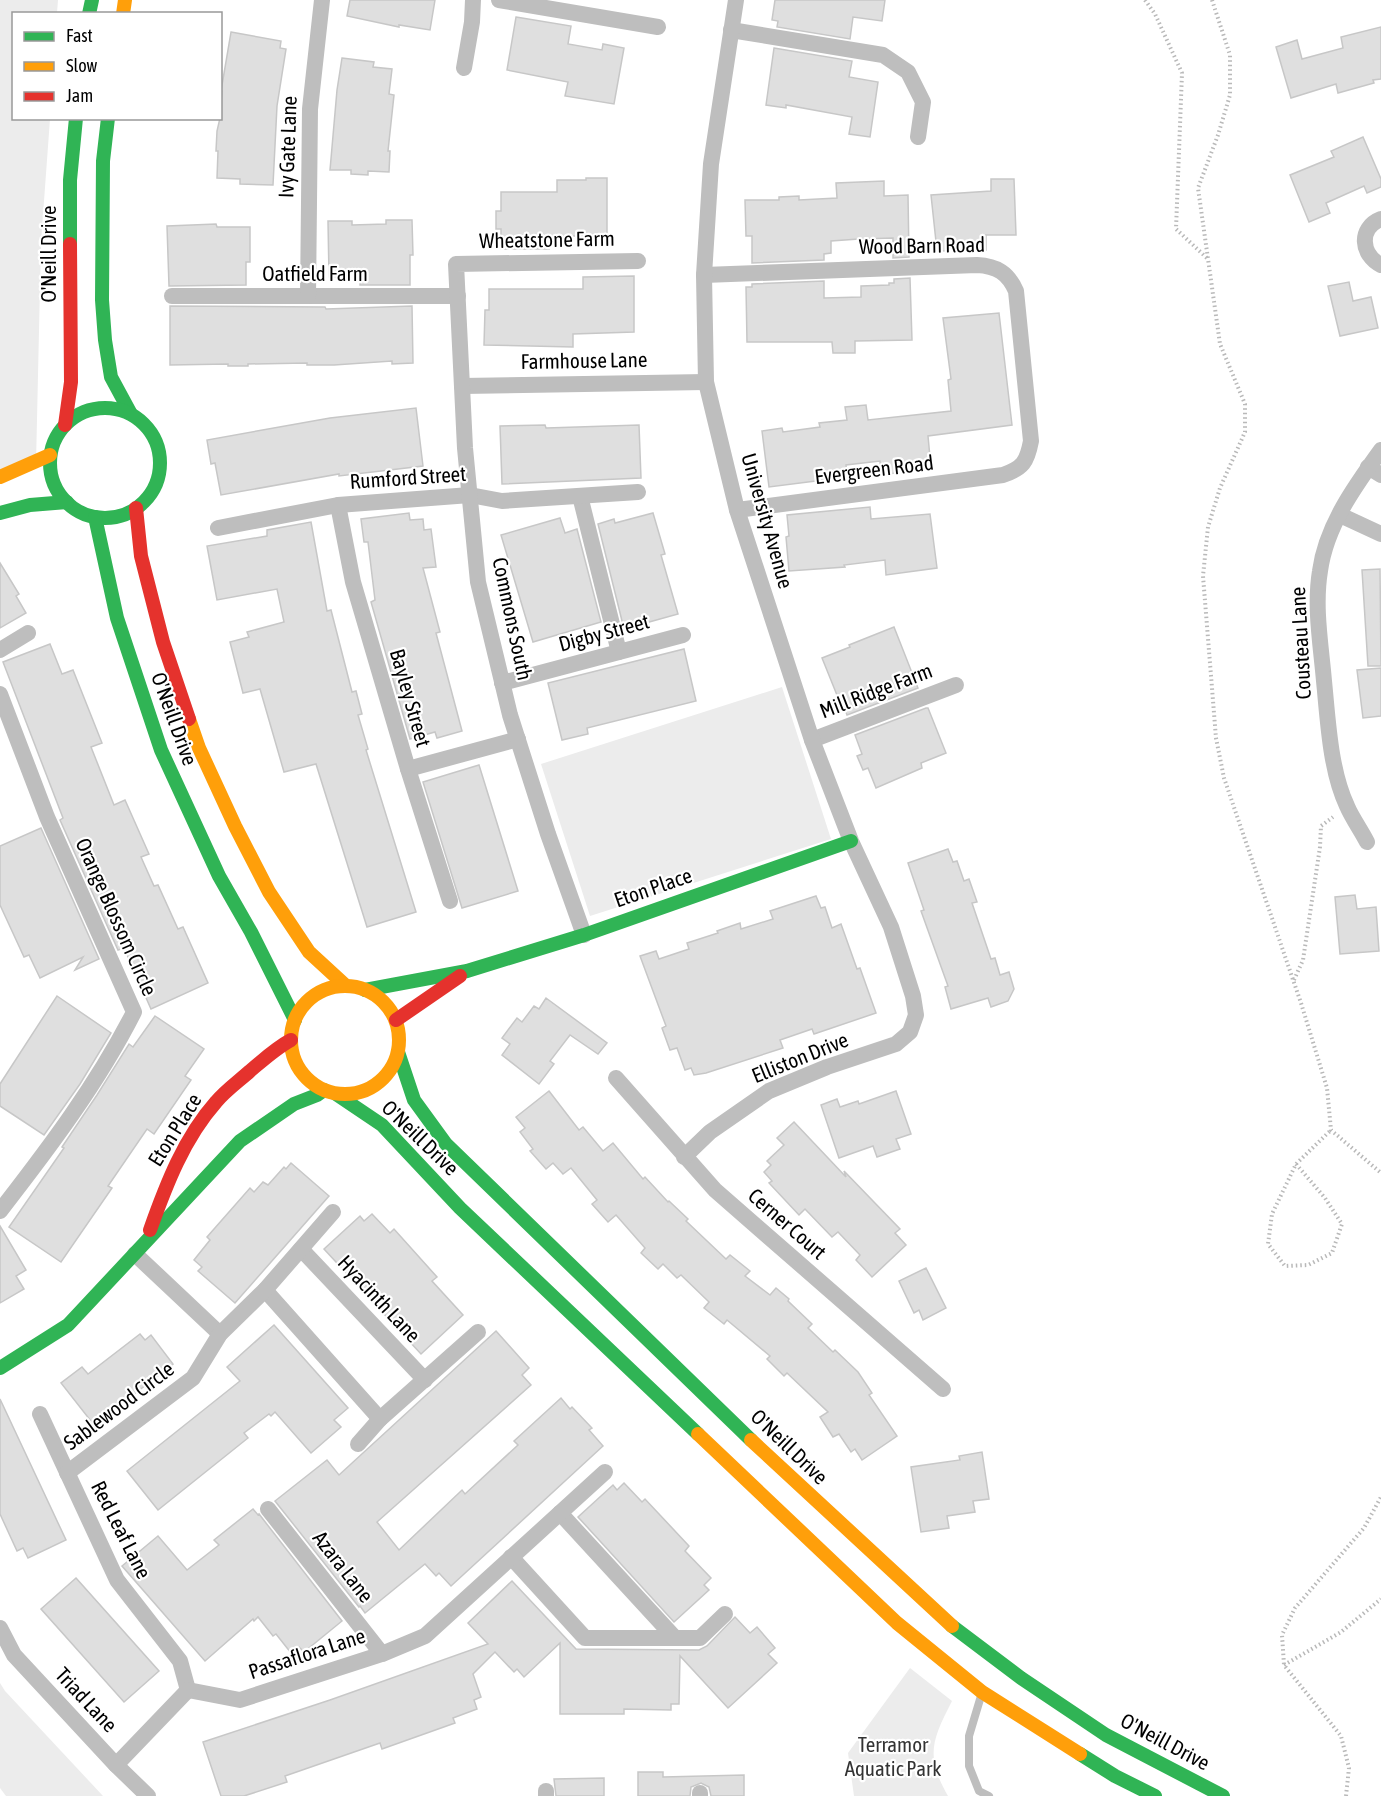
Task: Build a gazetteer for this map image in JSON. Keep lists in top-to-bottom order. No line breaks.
{"streets":{"main road":["O'Neill Drive","Eton Place"],"street":["Ivy Gate Lane","Wheatstone Farm","Wood Barn Road","Oatfield Farm","Farmhouse Lane","Evergreen Road","Rumford Street","University Avenue","Commons South","Digby Street","Cousteau Lane","Mill Ridge Farm","Bayley Street","Orange Blossom Circle","Elliston Drive","Cerner Court","Hyacinth Lane","Sablewood Circle","Red Leaf Lane","Azara Lane","Passaflora Lane","Triad Lane"]},"crossings":[["Ivy Gate Lane","Oatfield Farm"],["Wheatstone Farm","Commons South"],["Wood Barn Road","Evergreen Road"],["Wood Barn Road","University Avenue"],["O'Neill Drive","Eton Place"],["Oatfield Farm","Commons South"],["Farmhouse Lane","University Avenue"],["Farmhouse Lane","Commons South"],["Evergreen Road","University Avenue"],["Rumford Street","Commons South"],["Rumford Street","Bayley Street"],["University Avenue","Mill Ridge Farm"],["University Avenue","Eton Place"],["University Avenue","Elliston Drive"],["Commons South","Digby Street"],["Commons South","Eton Place"],["Elliston Drive","Cerner Court"],["Hyacinth Lane","Sablewood Circle"],["Sablewood Circle","Red Leaf Lane"],["Red Leaf Lane","Passaflora Lane"],["Azara Lane","Passaflora Lane"]],"parks":["Terramor Aquatic Park"],"legend":["Fast","Slow","Jam"]}
